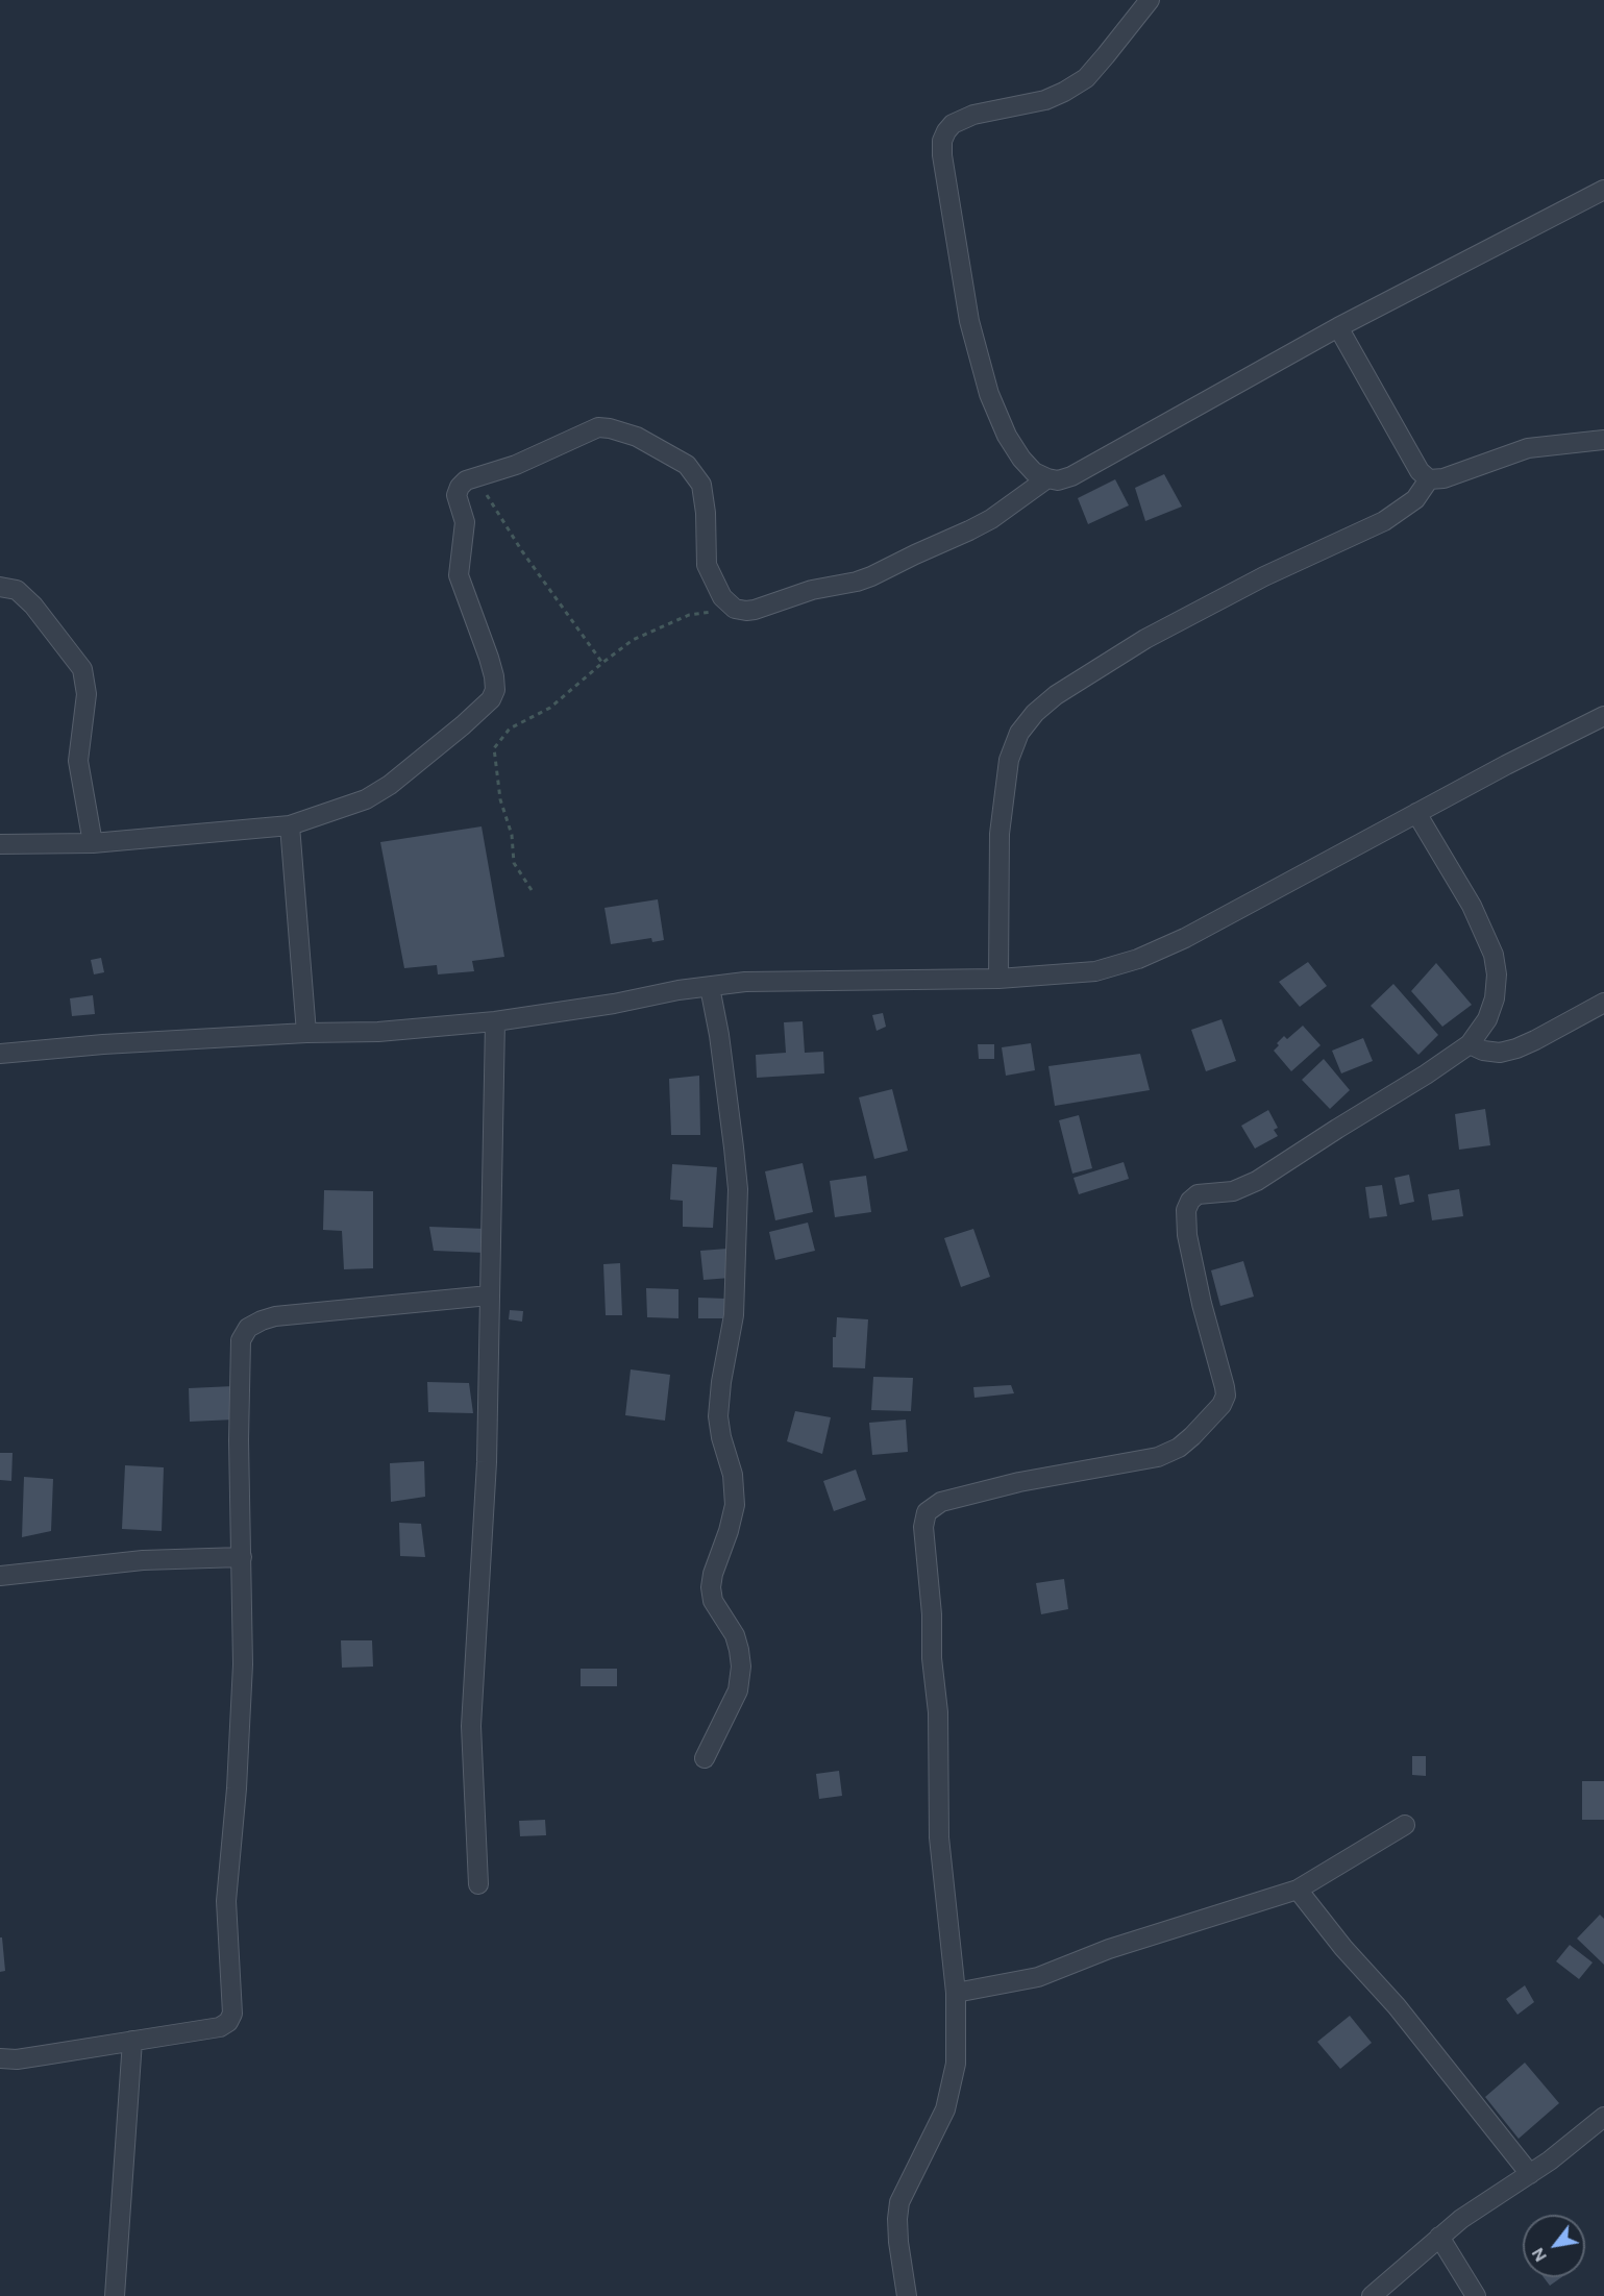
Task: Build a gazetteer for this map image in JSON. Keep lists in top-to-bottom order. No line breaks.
{"north":"bottom left"}
